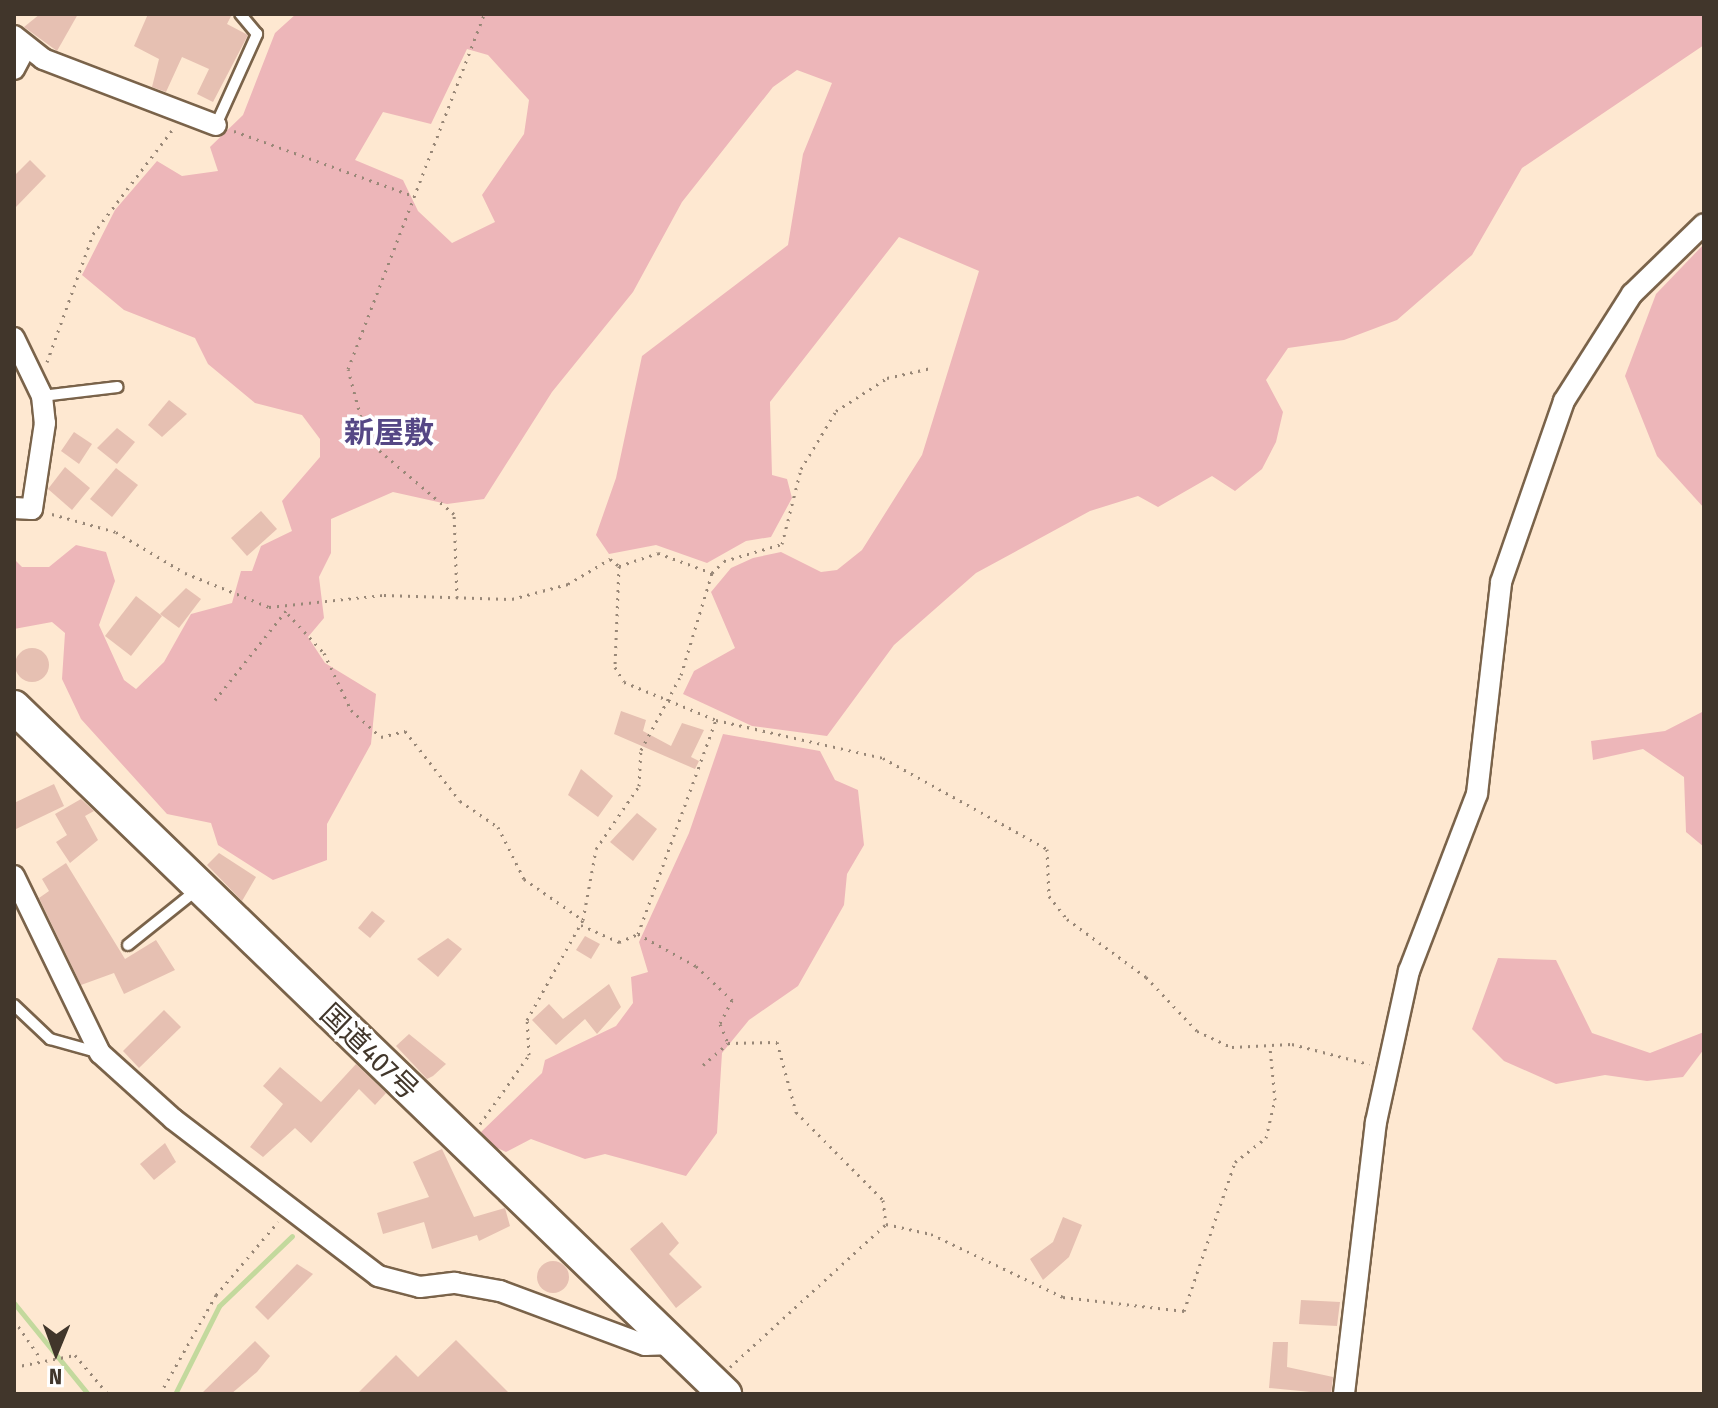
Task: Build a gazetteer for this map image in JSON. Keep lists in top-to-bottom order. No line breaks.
{"streets":{"highway":["国道407号"]},"districts":["新屋敷"],"north":"bottom"}
